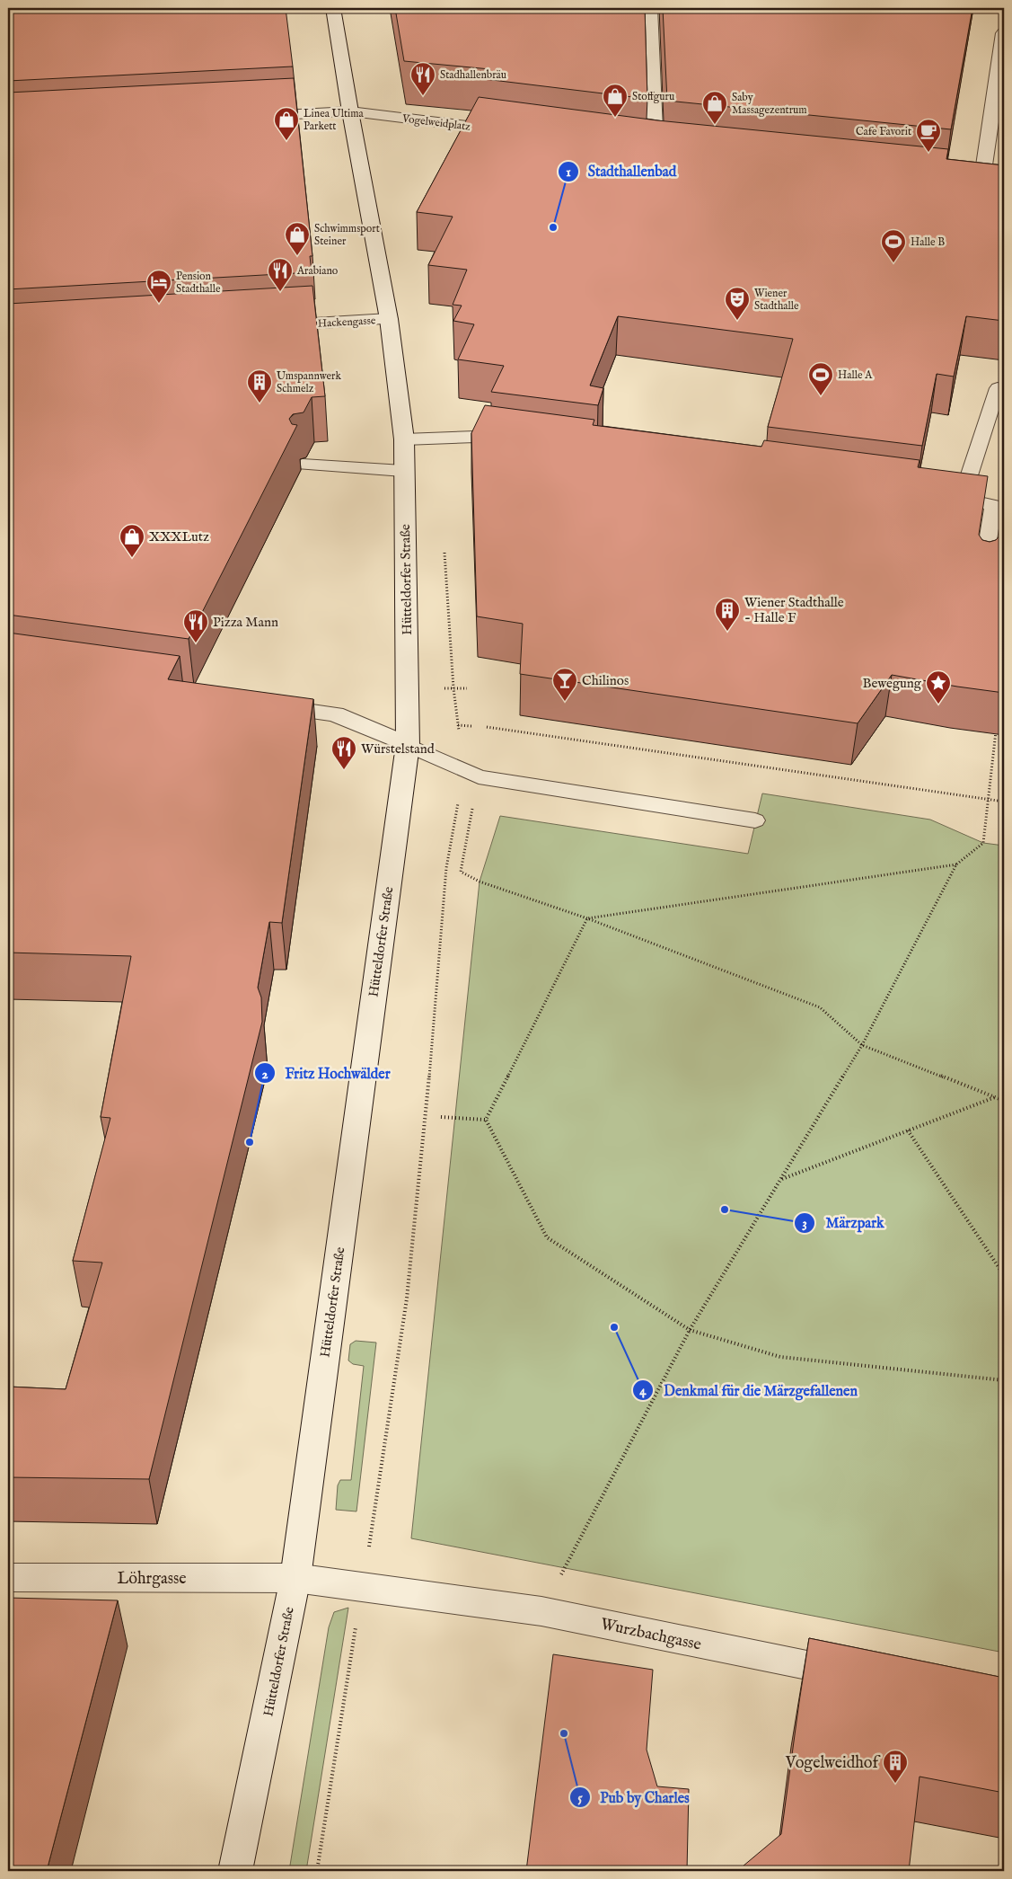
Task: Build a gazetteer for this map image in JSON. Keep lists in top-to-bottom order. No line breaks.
{"streets":{"main road":["Vogelweidplatz","Hackengasse","Hütteldorfer Straße","Löhrgasse","Wurzbachgasse"]},"crossings":[["Vogelweidplatz","Hütteldorfer Straße"],["Hackengasse","Hütteldorfer Straße"],["Hütteldorfer Straße","Löhrgasse"],["Hütteldorfer Straße","Wurzbachgasse"],["Löhrgasse","Wurzbachgasse"]],"places":{"restaurant":["Stadhallenbräu","Arabiano","Pizza Mann","Würstelstand"],"shop":["Stoffguru","Saby Massagezentrum","Linea Ultima Parkett","Schwimmsport Steiner","XXXLutz"],"cafe":["Cafe Favorit"],"other":["Stadthallenbad","Fritz Hochwälder","Märzpark","Denkmal für die Märzgefallenen","Pub by Charles"],"sports":["Halle B","Halle A"],"hotel":["Pension Stadthalle"],"theatre":["Wiener Stadthalle"],"building":["Umspannwerk Schmelz","Wiener Stadthalle - Halle F","Vogelweidhof"],"bar":["Chilinos"],"place":["Bewegung"]}}
